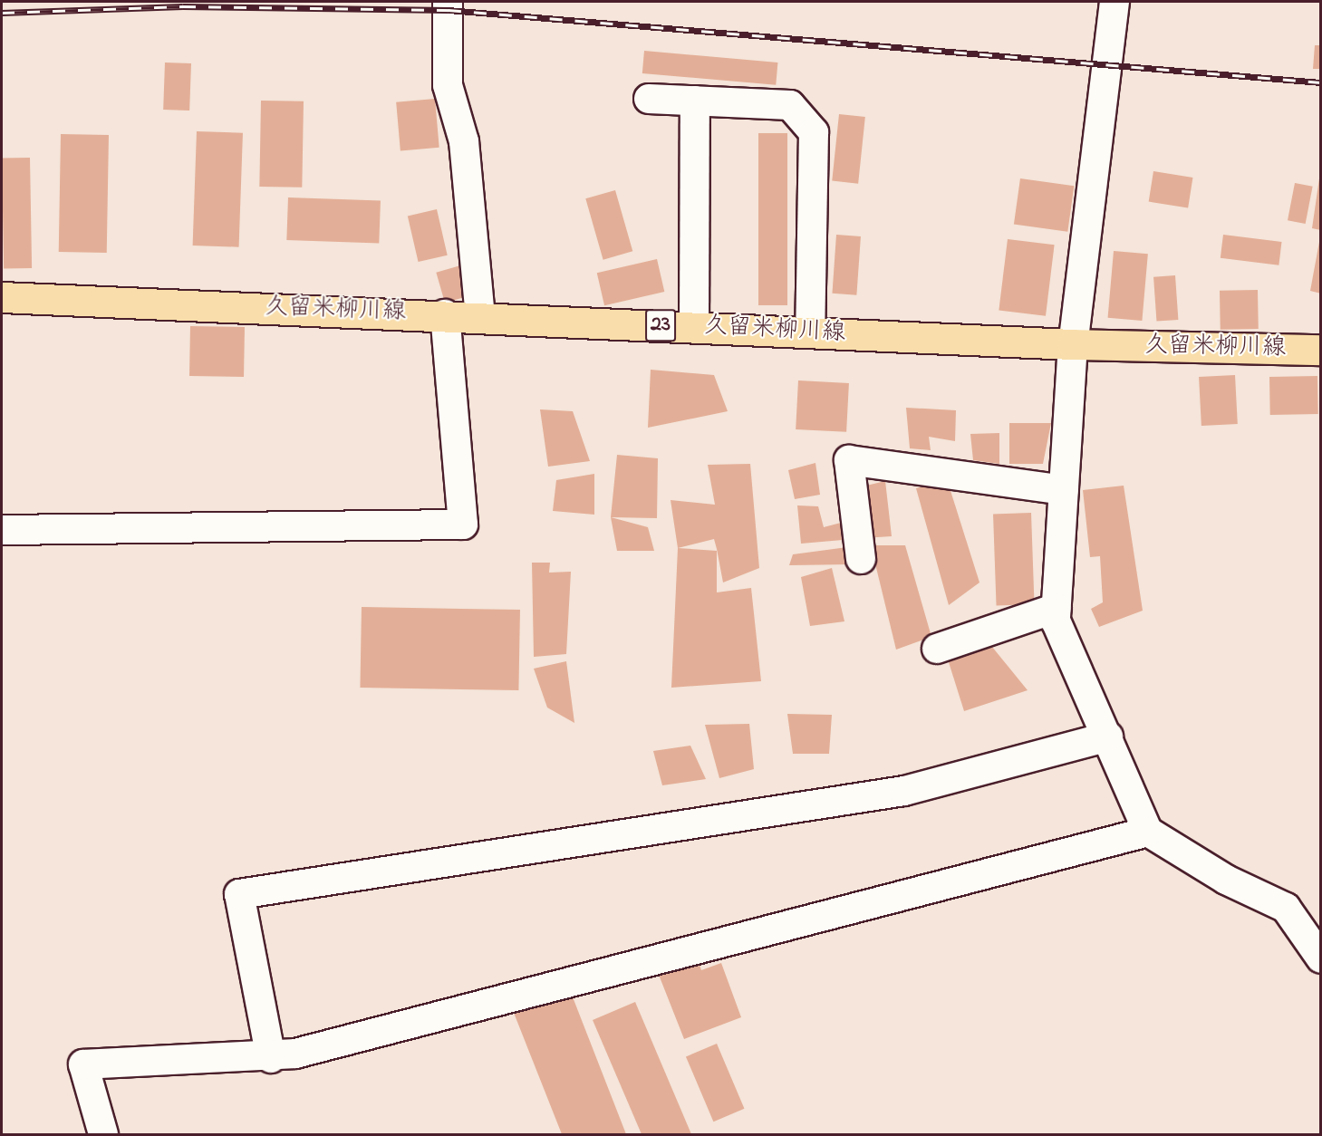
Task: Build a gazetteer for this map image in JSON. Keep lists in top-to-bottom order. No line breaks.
{"streets":{"main road":["久留米柳川線","23"]}}
